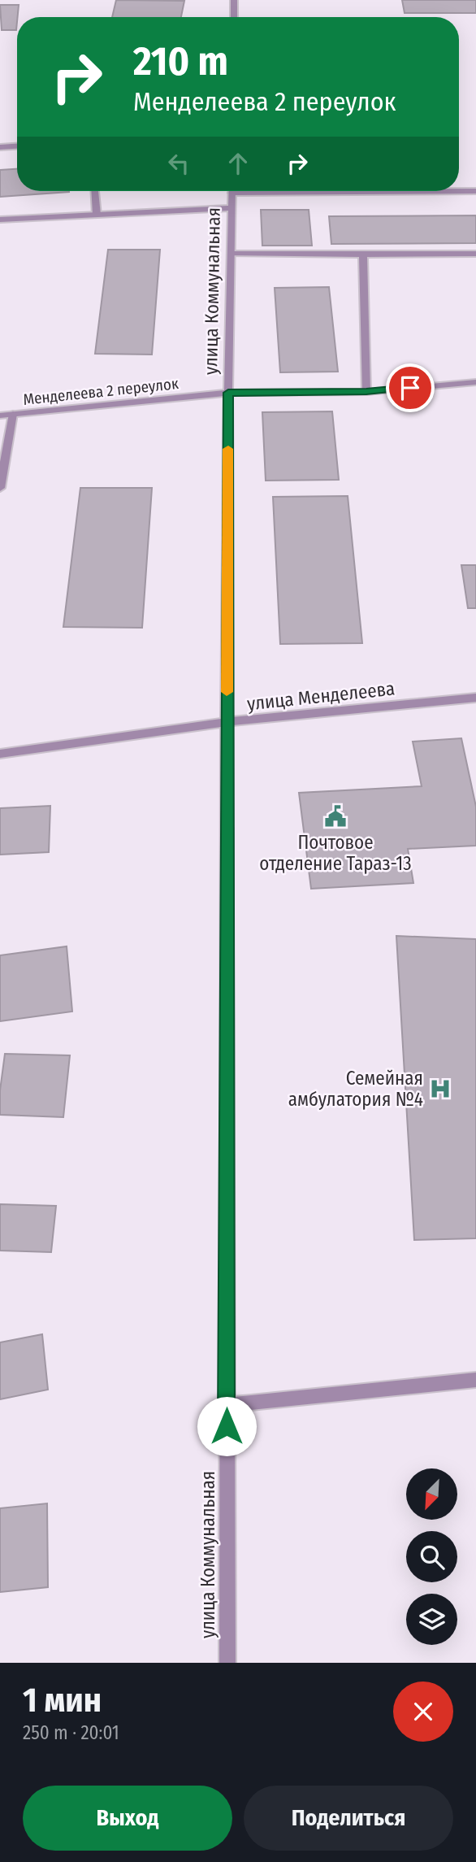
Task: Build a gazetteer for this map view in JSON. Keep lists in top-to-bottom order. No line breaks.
{"streets":{"street":["улица Коммунальная","Менделеева 2 переулок","улица Менделеева"]},"crossings":[["улица Коммунальная","Менделеева 2 переулок"],["улица Коммунальная","улица Менделеева"]],"places":{"public building":["Почтовое отделение Тараз-13"],"hospital":["Семейная амбулатория №4"]},"north":"bottom left","page":{"turn":["210 m","Менделеева 2 переулок"],"heading":["1 мин","250 m · 20:01"],"buttons":["Выход","Поделиться"]}}
